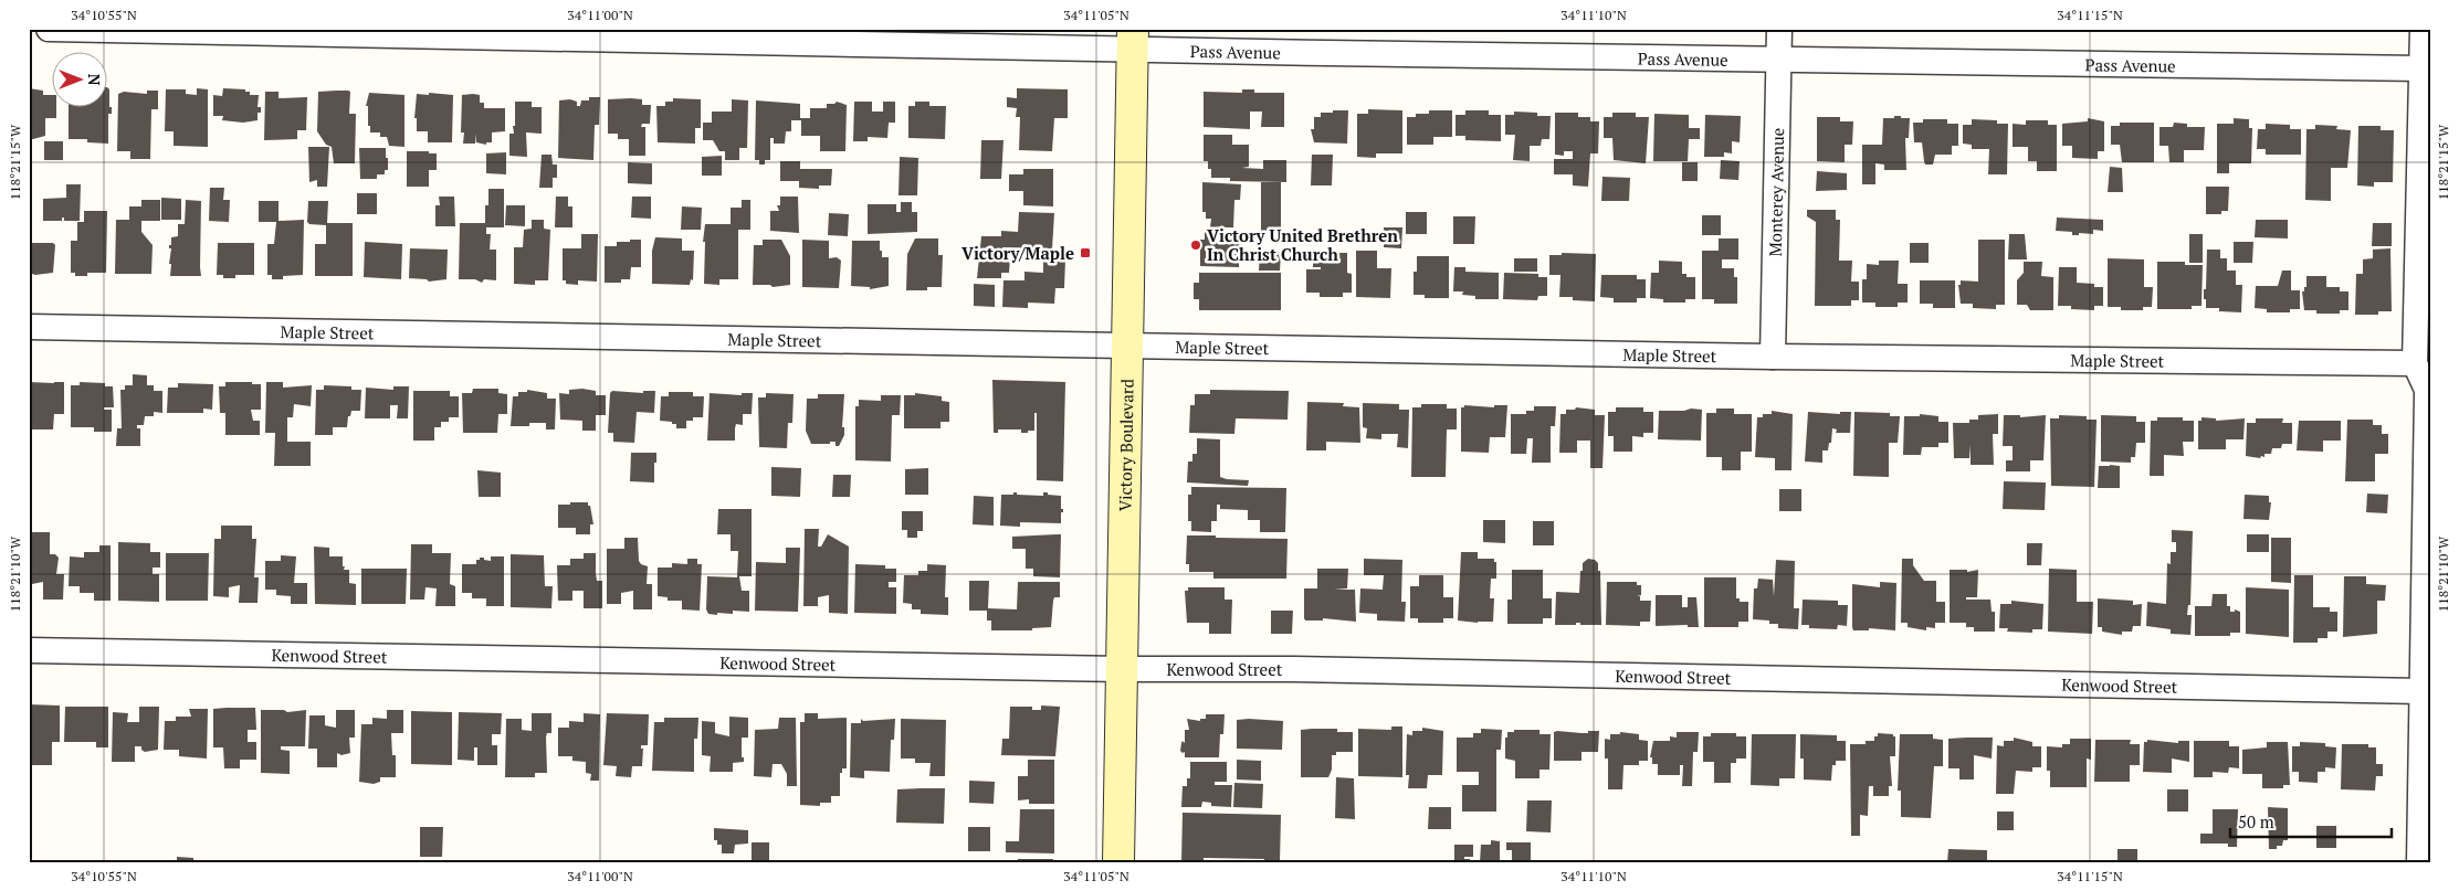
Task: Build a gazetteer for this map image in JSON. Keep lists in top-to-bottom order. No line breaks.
{"streets":{"main road":["Victory Boulevard"],"street":["Pass Avenue","Monterey Avenue","Maple Street","Kenwood Street"]},"crossings":[["Pass Avenue","Monterey Avenue"],["Pass Avenue","Victory Boulevard"],["Monterey Avenue","Maple Street"],["Maple Street","Victory Boulevard"],["Victory Boulevard","Kenwood Street"]],"places":{"other":["Victory United Brethren In Christ Church"],"transit":["Victory/Maple"]},"scale_bar":"50 m","north":"right","coordinates":["34°10'55\"N","34°11'00\"N","34°11'05\"N","34°11'10\"N","34°11'15\"N","118°21'15\"W","118°21'10\"W"]}
